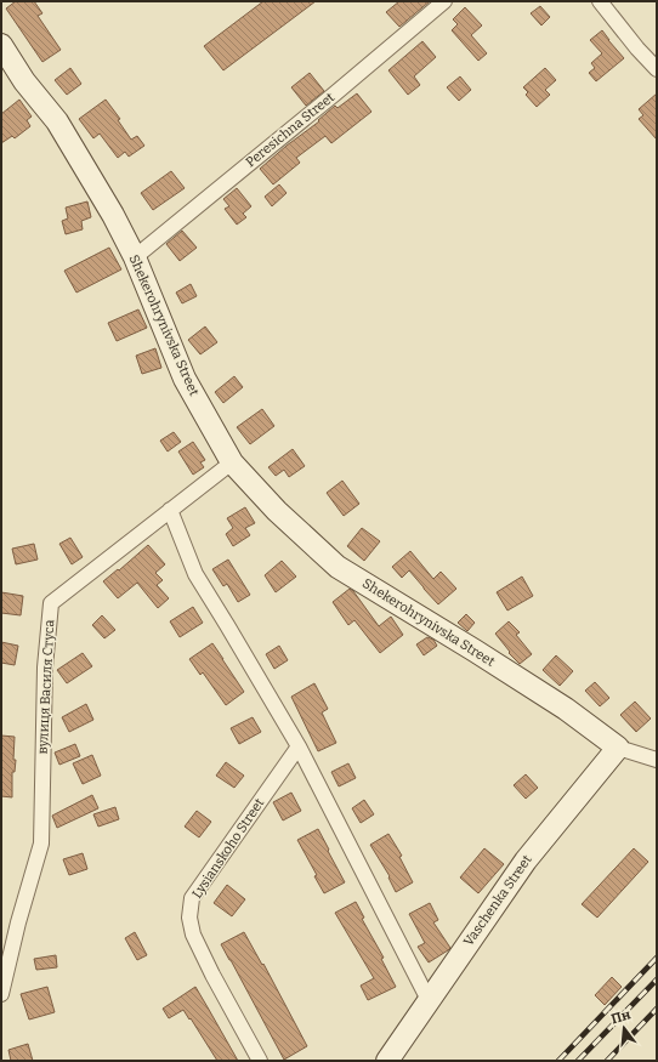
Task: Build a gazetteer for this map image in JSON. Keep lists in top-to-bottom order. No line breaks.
{"streets":{"street":["Peresichna Street","Shekerohrynivska Street","вулиця Василя Стуса","Lysianskoho Street","Vaschenka Street"]},"crossings":[["Peresichna Street","Shekerohrynivska Street"],["Shekerohrynivska Street","вулиця Василя Стуса"],["Shekerohrynivska Street","Vaschenka Street"]],"north":"top"}
